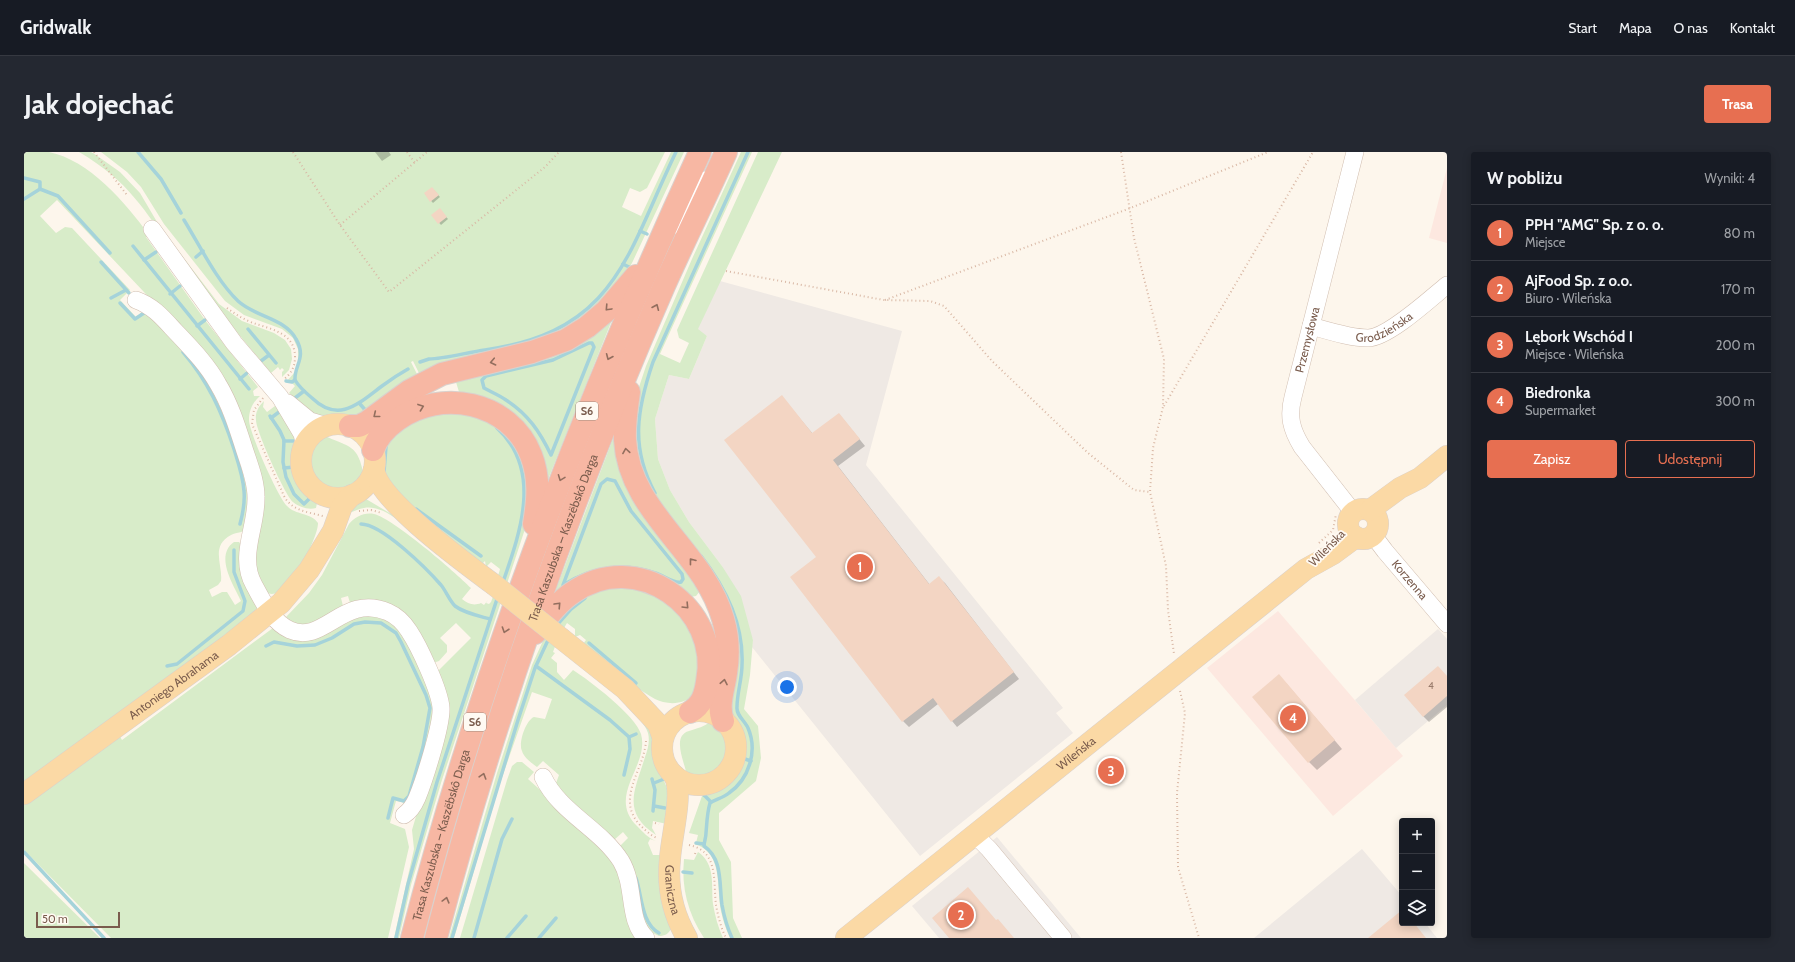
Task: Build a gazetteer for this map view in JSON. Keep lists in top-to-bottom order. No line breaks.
{"streets":{"highway":["S6","Trasa Kaszubska – Kaszëbskô Darga"],"main road":["Wileńska","Antoniego Abrahama","Graniczna"],"street":["Grodzieńska","Przemysłowa","Korzenna"]},"crossings":[["Grodzieńska","Przemysłowa"],["Przemysłowa","Wileńska"],["Przemysłowa","Korzenna"],["Wileńska","Korzenna"]],"house_numbers":["4"],"scale_bar":"50 m","page":{"header":"Gridwalk","nav":["Start","Mapa","O nas","Kontakt"],"buttons":["Trasa",["Zapisz","Udostępnij"]],"title":"Jak dojechać","heading":["W pobliżu","Wyniki: 4"],"list":[{"mark":"1","name":"PPH \"AMG\" Sp. z o. o.","note":"Miejsce","value":"80 m"},{"mark":"2","name":"AjFood Sp. z o.o.","note":"Biuro · Wileńska","value":"170 m"},{"mark":"3","name":"Lębork Wschód I","note":"Miejsce · Wileńska","value":"200 m"},{"mark":"4","name":"Biedronka","note":"Supermarket","value":"300 m"}],"pins":["1","4","3","2"],"map_buttons":["+","−"],"scale":"50 m"}}
